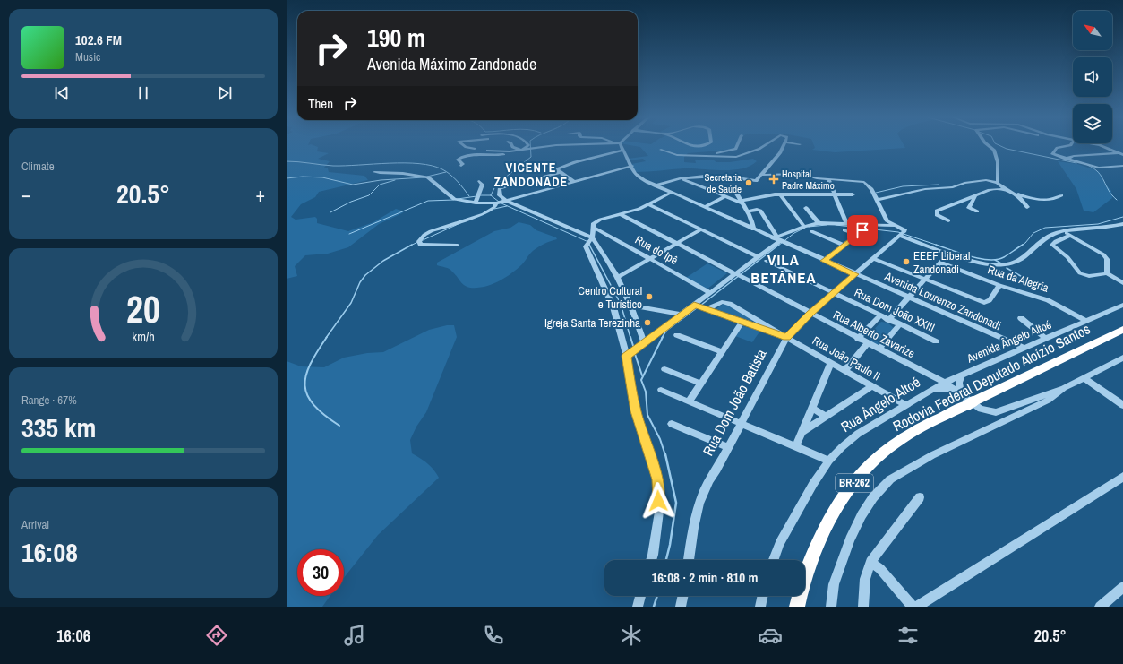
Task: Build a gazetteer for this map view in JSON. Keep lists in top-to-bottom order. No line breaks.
{"streets":{"highway":["Rodovia Federal Deputado Aloízio Santos","BR-262"],"street":["Rua do Ipê","Rua da Alegria","Avenida Lourenzo Zandonadi","Rua Dom João XXIII","Rua Alberto Zavarize","Avenida Ângelo Altoé","Rua João Paulo II","Rua Dom João Batista","Rua Ângelo Altoé"]},"crossings":[["Rua da Alegria","Avenida Ângelo Altoé"],["Avenida Lourenzo Zandonadi","Avenida Ângelo Altoé"],["Avenida Lourenzo Zandonadi","Rua Dom João Batista"],["Rua Dom João XXIII","Rua Dom João Batista"],["Rua Alberto Zavarize","Avenida Ângelo Altoé"],["Rua Alberto Zavarize","Rua Dom João Batista"],["Rua Alberto Zavarize","Rua Ângelo Altoé"],["Avenida Ângelo Altoé","Rua Ângelo Altoé"],["Rua João Paulo II","Rua Dom João Batista"],["Rua João Paulo II","Rua Ângelo Altoé"]],"districts":["VICENTE ZANDONADE","VILA BETÂNEA"],"places":{"health":["Hospital Padre Máximo"],"other":["Secretaria de Saúde","EEEF Liberal Zandonadi","Centro Cultural e Turístico","Igreja Santa Terezinha"]},"north":"top left","page":{"turn":["190 m","Avenida Máximo Zandonade"],"song":["102.6 FM","Music"],"then":"Then","tile":["Climate",["Range · 67%","335 km"],["Arrival","16:08"]],"heat":["−","20.5°","+"],"limit":"30","trip":"16:08 · 2 min · 810 m","tabs":["16:06","20.5°"],"gauge":["20","km/h"]}}
